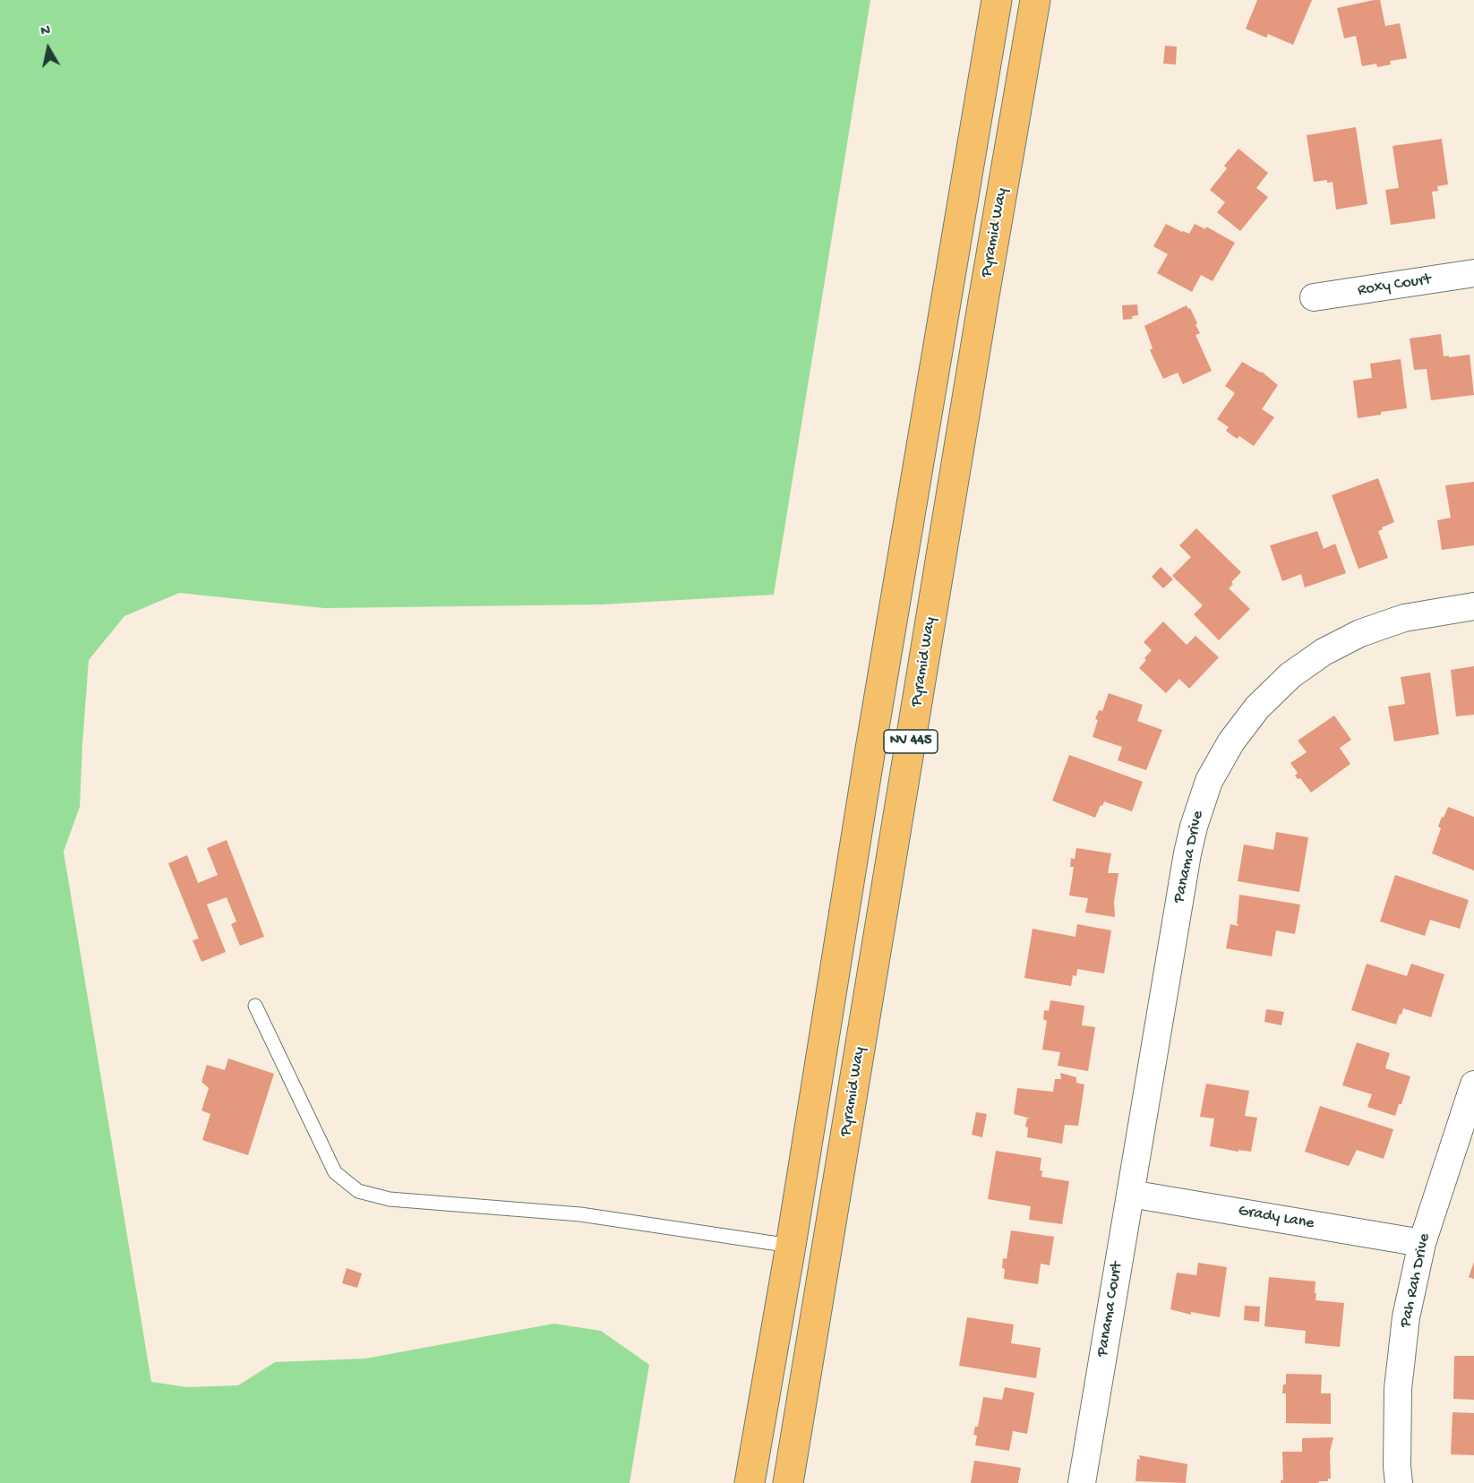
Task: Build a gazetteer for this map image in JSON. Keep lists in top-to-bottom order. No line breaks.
{"streets":{"main road":["Pyramid Way","NV 445"],"street":["Roxy Court","Panama Drive","Grady Lane","Pah Rah Drive","Panama Court"]},"crossings":[["Panama Drive","Panama Court"],["Grady Lane","Pah Rah Drive"],["Grady Lane","Panama Court"]],"north":"top"}
